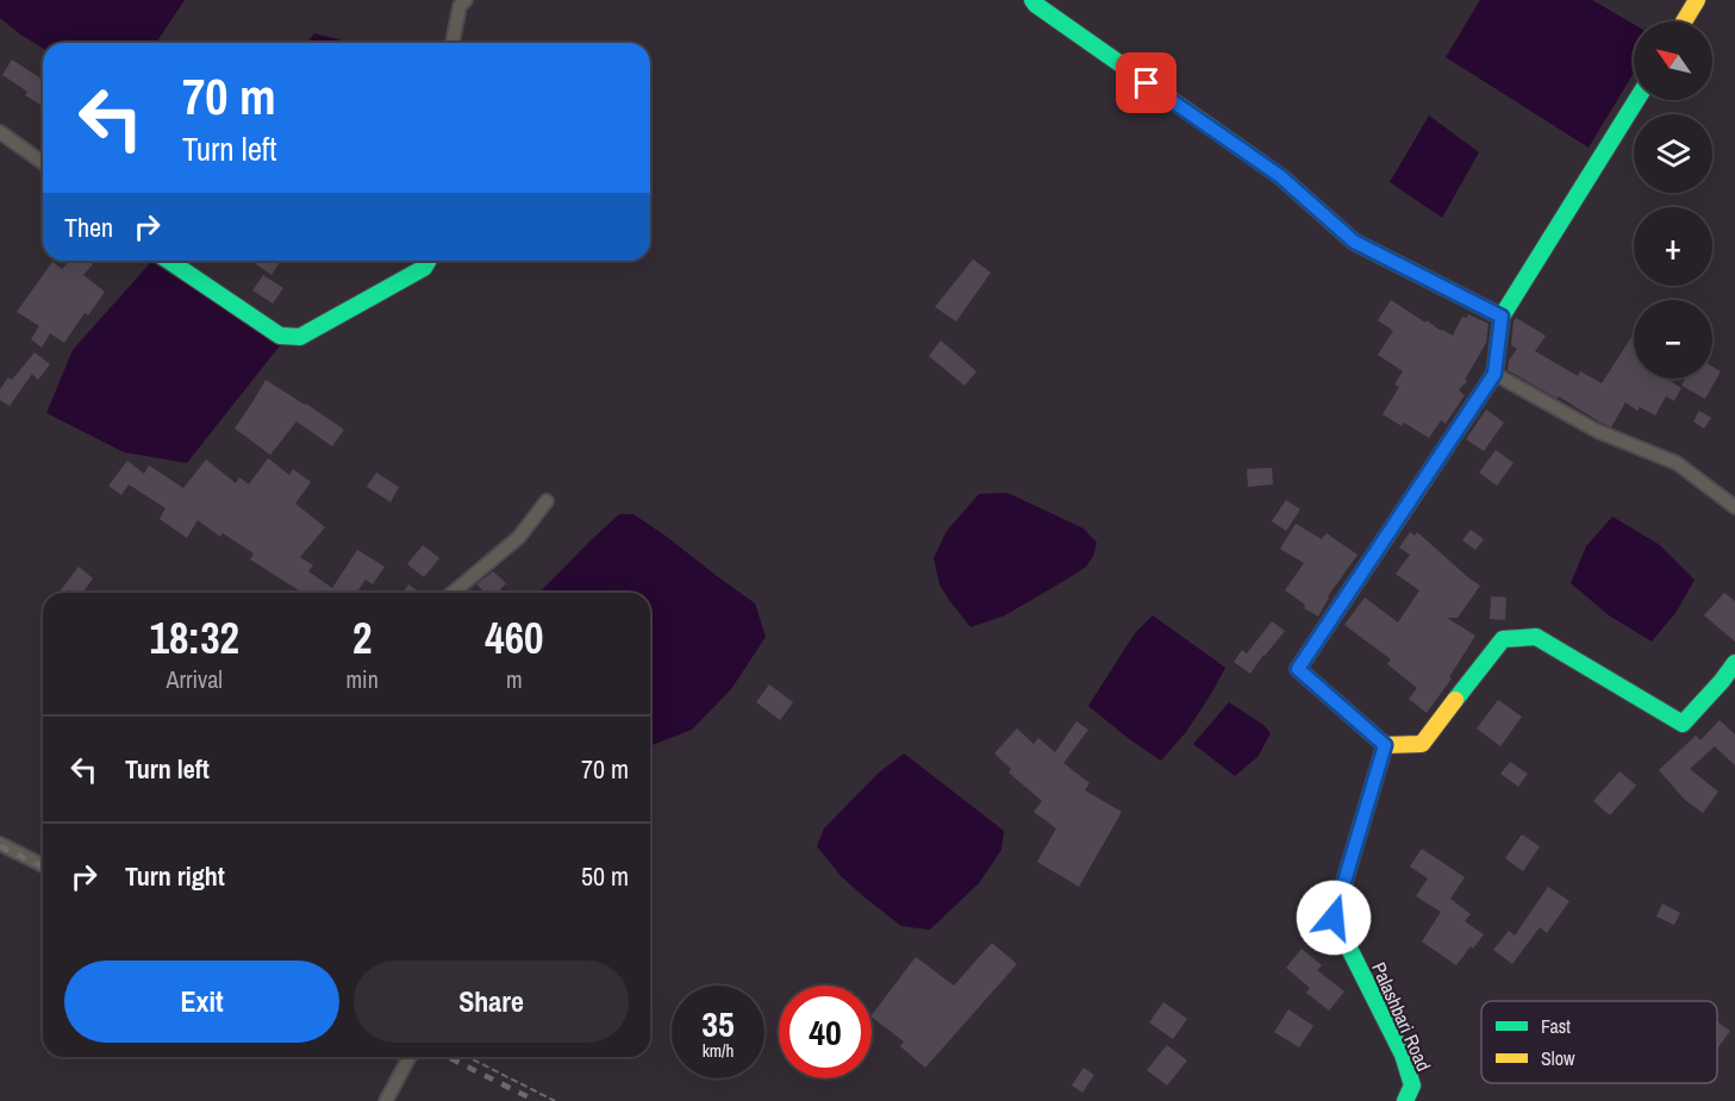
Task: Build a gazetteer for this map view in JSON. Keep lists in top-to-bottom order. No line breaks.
{"streets":{"street":["Palashbari Road"]},"legend":["Fast","Slow"],"north":"top left","page":{"map_buttons":["+","−"],"turn":["70 m","Turn left"],"then":"Then","eta":["18:32","Arrival","2","min","460","m"],"list":[{"name":"Turn left","value":"70 m"},{"name":"Turn right","value":"50 m"}],"buttons":["Exit","Share"],"speed":"35 km/h","limit":"40"}}
